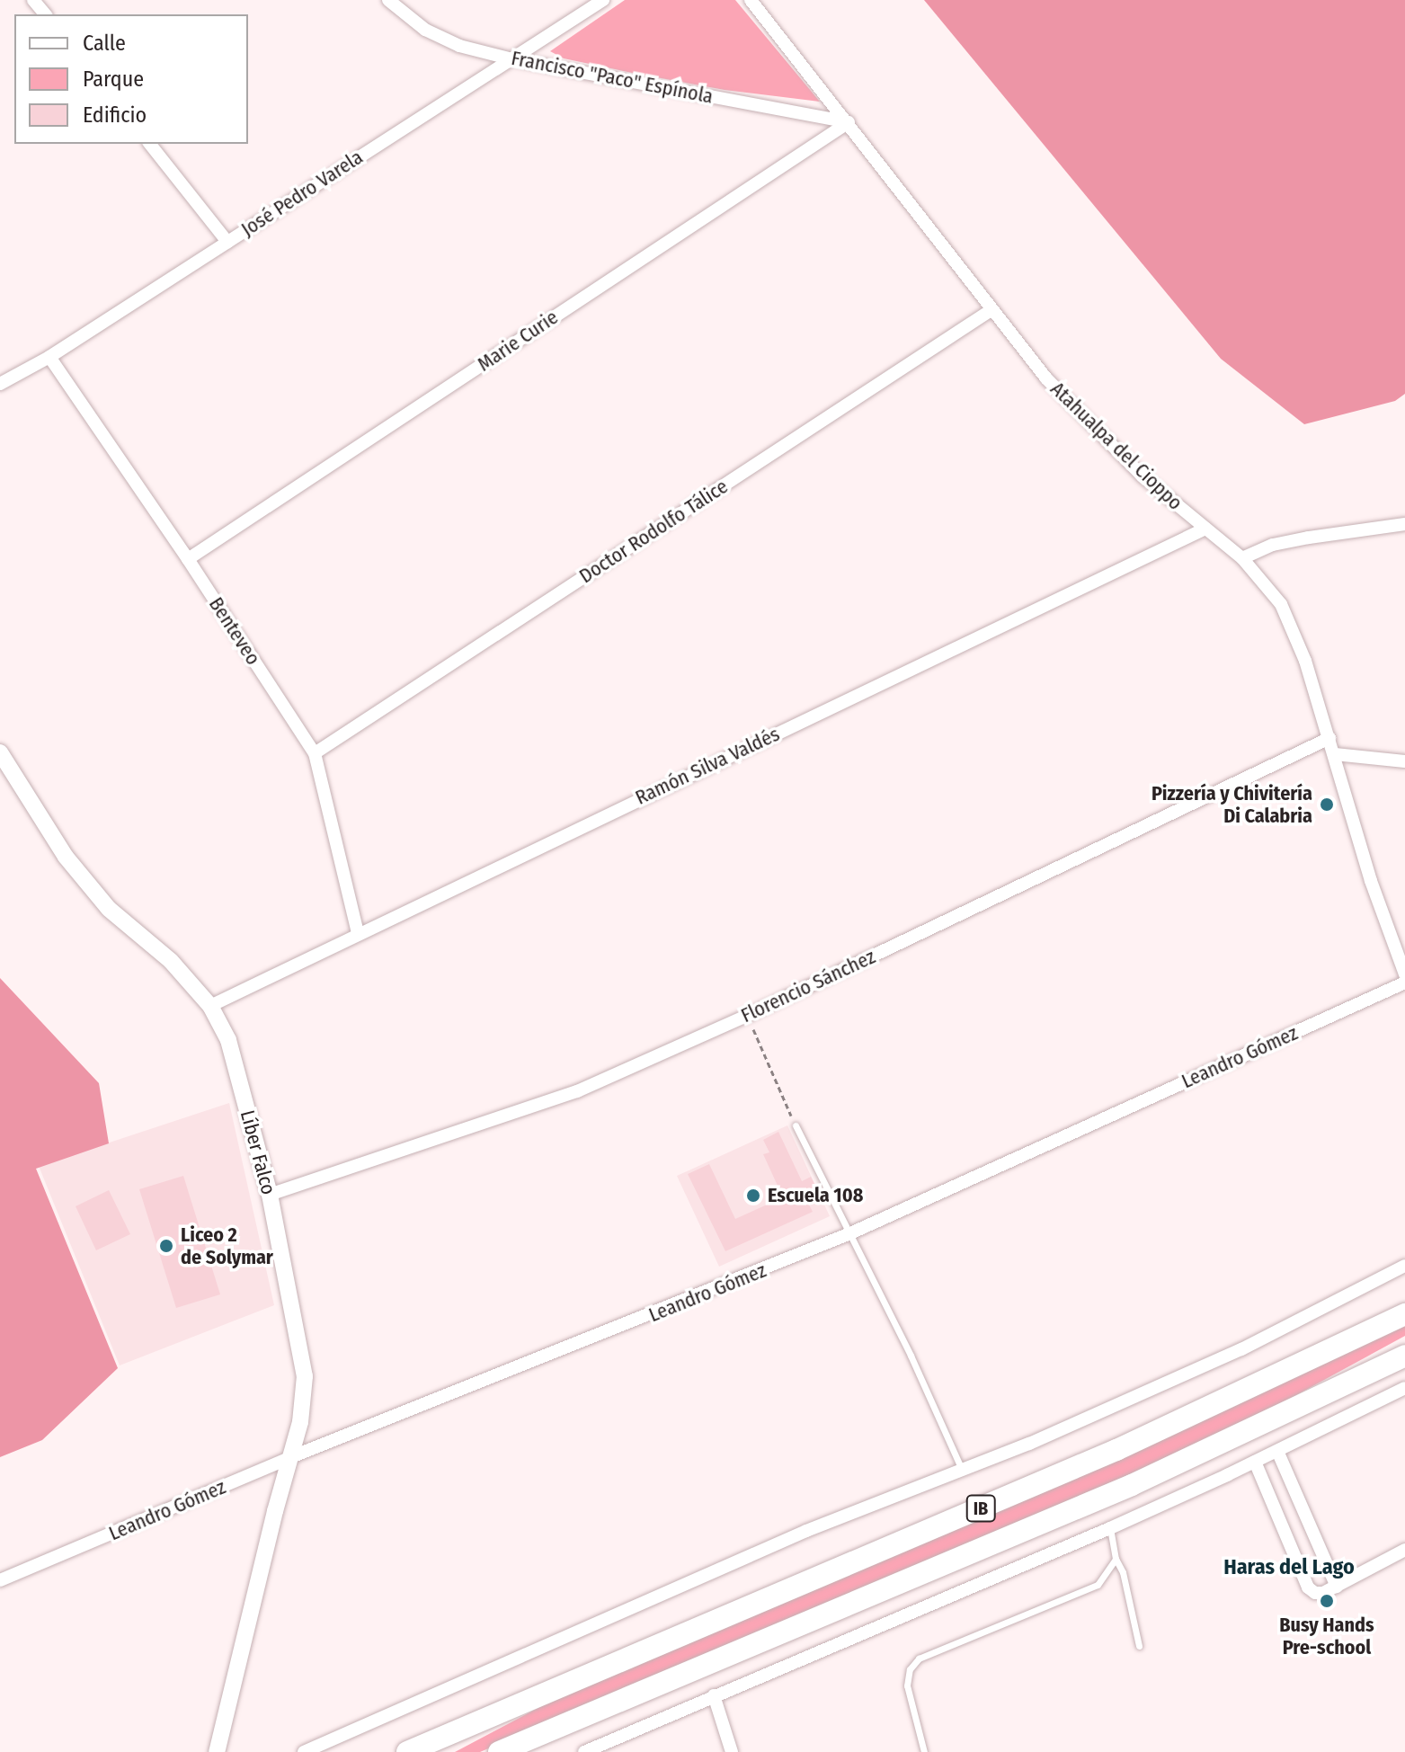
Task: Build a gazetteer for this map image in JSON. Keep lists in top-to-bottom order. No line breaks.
{"streets":{"highway":["IB"],"street":["Francisco \"Paco\" Espínola","José Pedro Varela","Marie Curie","Atahualpa del Cioppo","Doctor Rodolfo Tálice","Benteveo","Ramón Silva Valdés","Florencio Sánchez","Leandro Gómez","Líber Falco"]},"crossings":[["Francisco \"Paco\" Espínola","José Pedro Varela"],["Francisco \"Paco\" Espínola","Marie Curie"],["Francisco \"Paco\" Espínola","Atahualpa del Cioppo"],["José Pedro Varela","Benteveo"],["Marie Curie","Atahualpa del Cioppo"],["Marie Curie","Benteveo"],["Atahualpa del Cioppo","Doctor Rodolfo Tálice"],["Atahualpa del Cioppo","Ramón Silva Valdés"],["Atahualpa del Cioppo","Florencio Sánchez"],["Doctor Rodolfo Tálice","Benteveo"],["Benteveo","Ramón Silva Valdés"],["Ramón Silva Valdés","Líber Falco"],["Florencio Sánchez","Líber Falco"],["Leandro Gómez","Líber Falco"]],"districts":["Haras del Lago"],"places":["Pizzería y Chivitería Di Calabria","Escuela 108","Liceo 2 de Solymar","Busy Hands Pre-school"],"legend":["Calle","Parque","Edificio"]}
